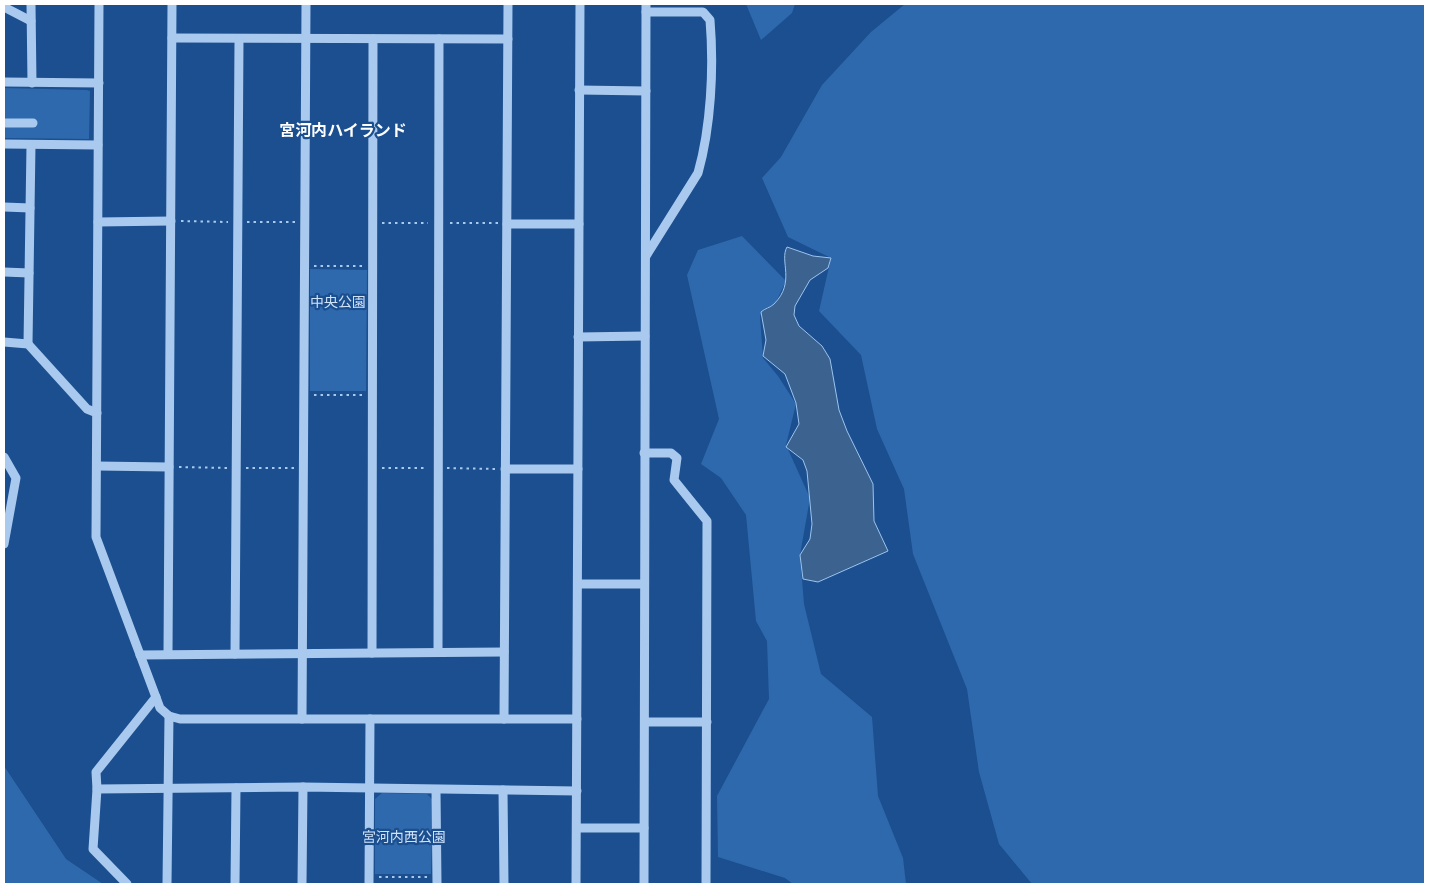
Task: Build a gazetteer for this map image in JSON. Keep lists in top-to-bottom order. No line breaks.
{"districts":["宮河内ハイランド"],"parks":["中央公園","宮河内西公園"]}
